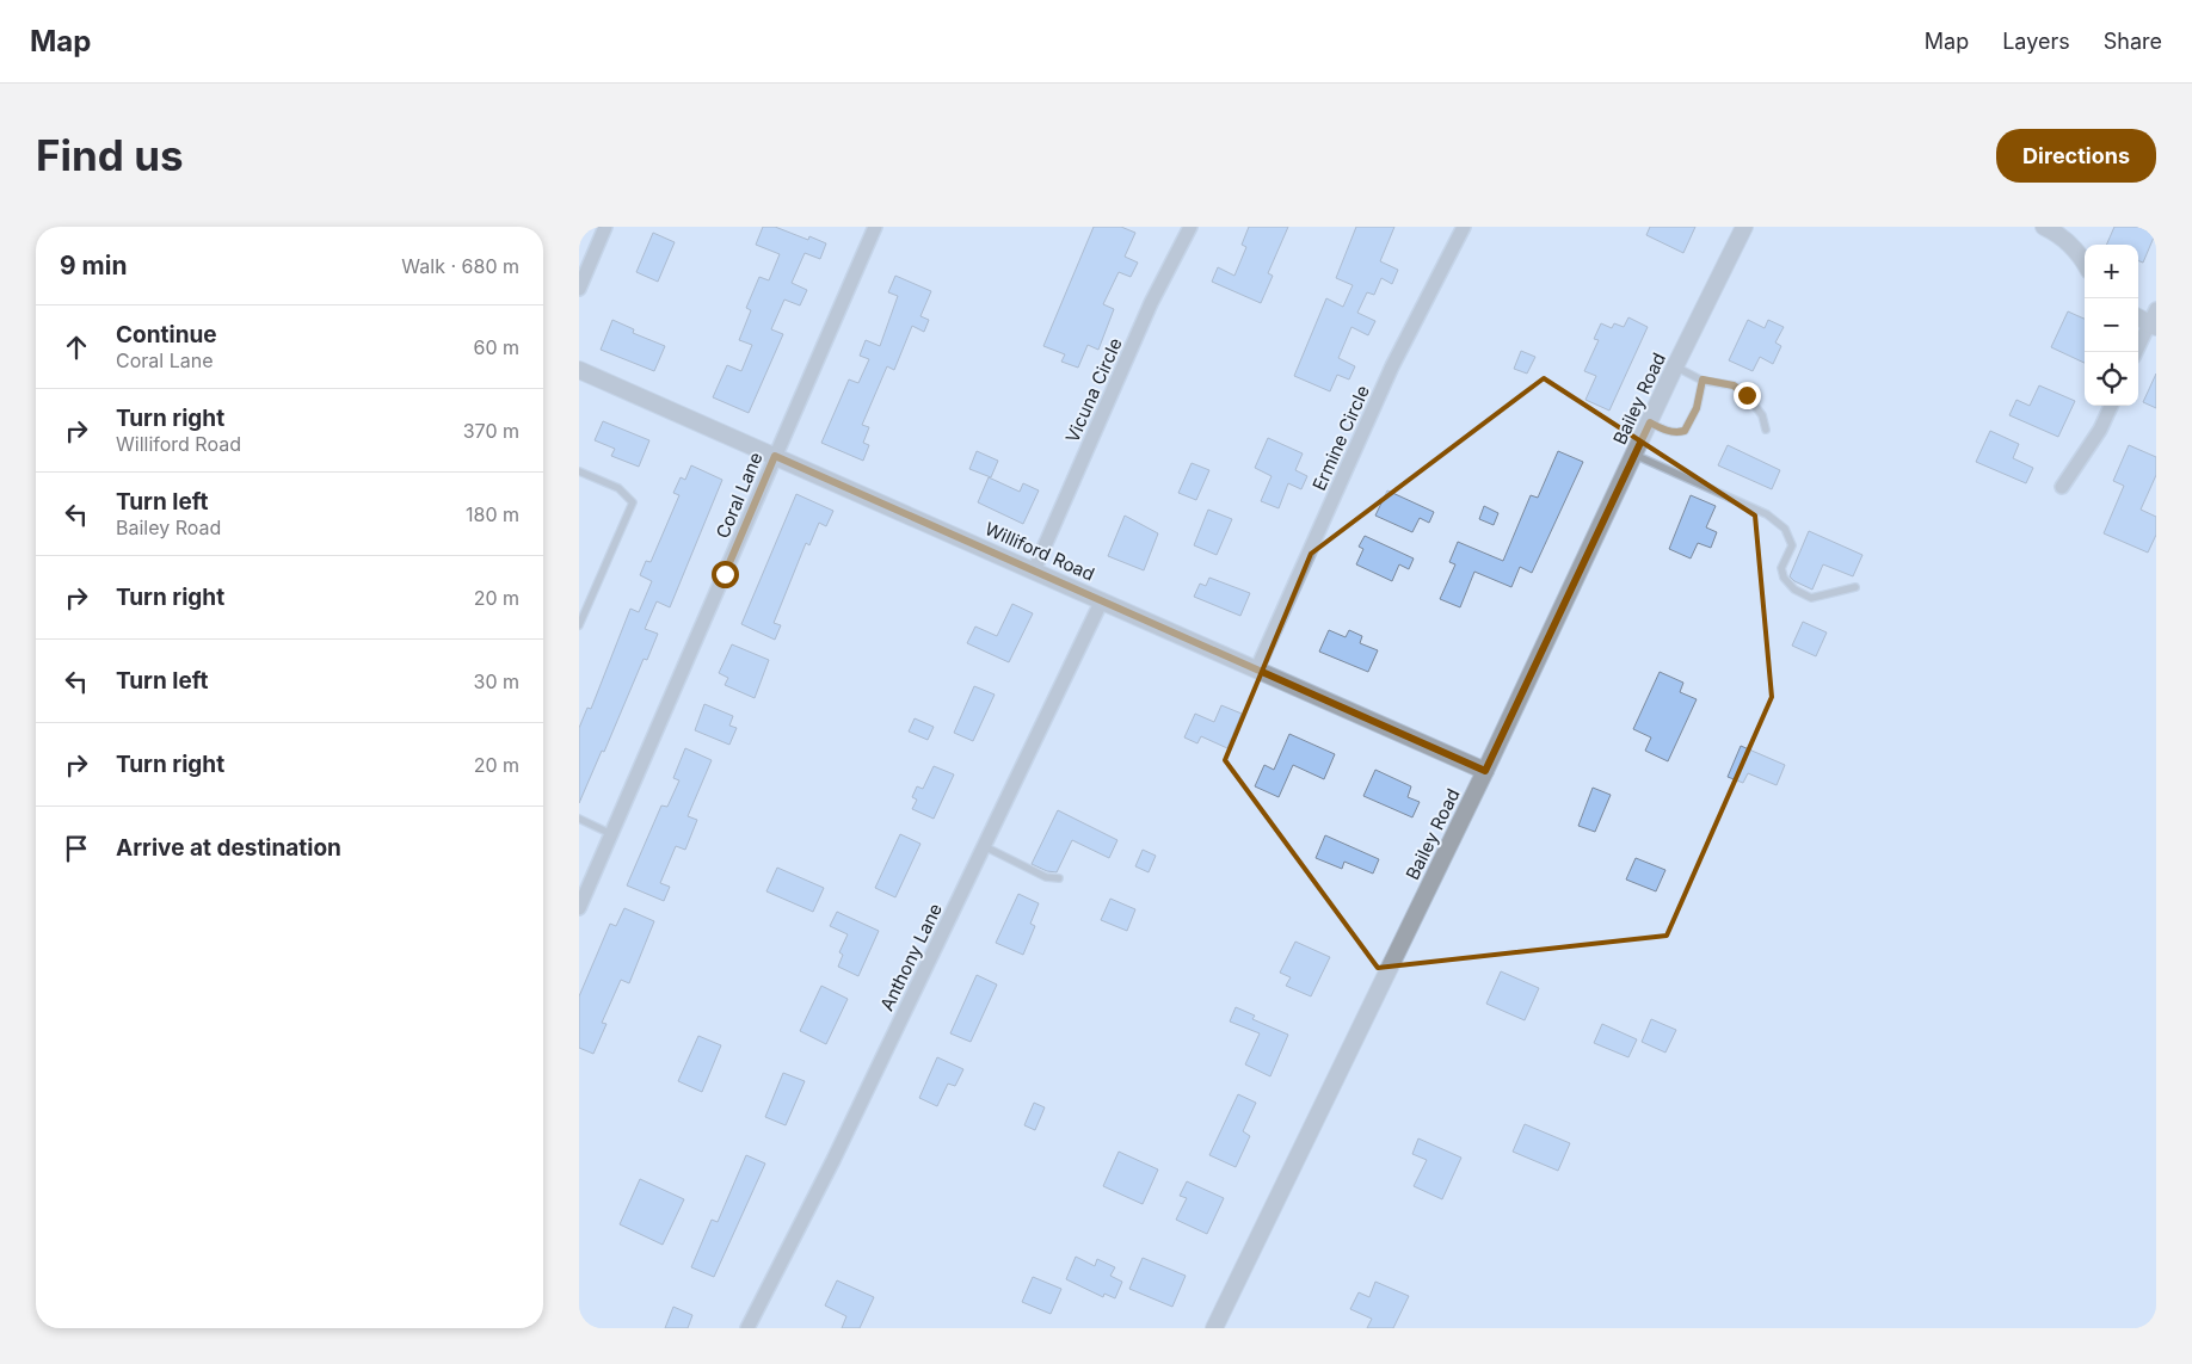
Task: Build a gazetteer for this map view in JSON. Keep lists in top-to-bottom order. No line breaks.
{"streets":{"street":["Vicuna Circle","Bailey Road","Ermine Circle","Coral Lane","Williford Road","Anthony Lane"]},"crossings":[["Vicuna Circle","Williford Road"],["Bailey Road","Williford Road"],["Ermine Circle","Williford Road"],["Coral Lane","Williford Road"],["Williford Road","Anthony Lane"]],"page":{"header":"Map","nav":["Map","Layers","Share"],"buttons":"Directions","title":"Find us","heading":["9 min","Walk · 680 m"],"map_buttons":["+","−"],"list":[["Continue","Coral Lane","60 m"],["Turn right","Williford Road","370 m"],["Turn left","Bailey Road","180 m"],["Turn right","20 m"],["Turn left","30 m"],["Turn right","20 m"],"Arrive at destination"]}}
